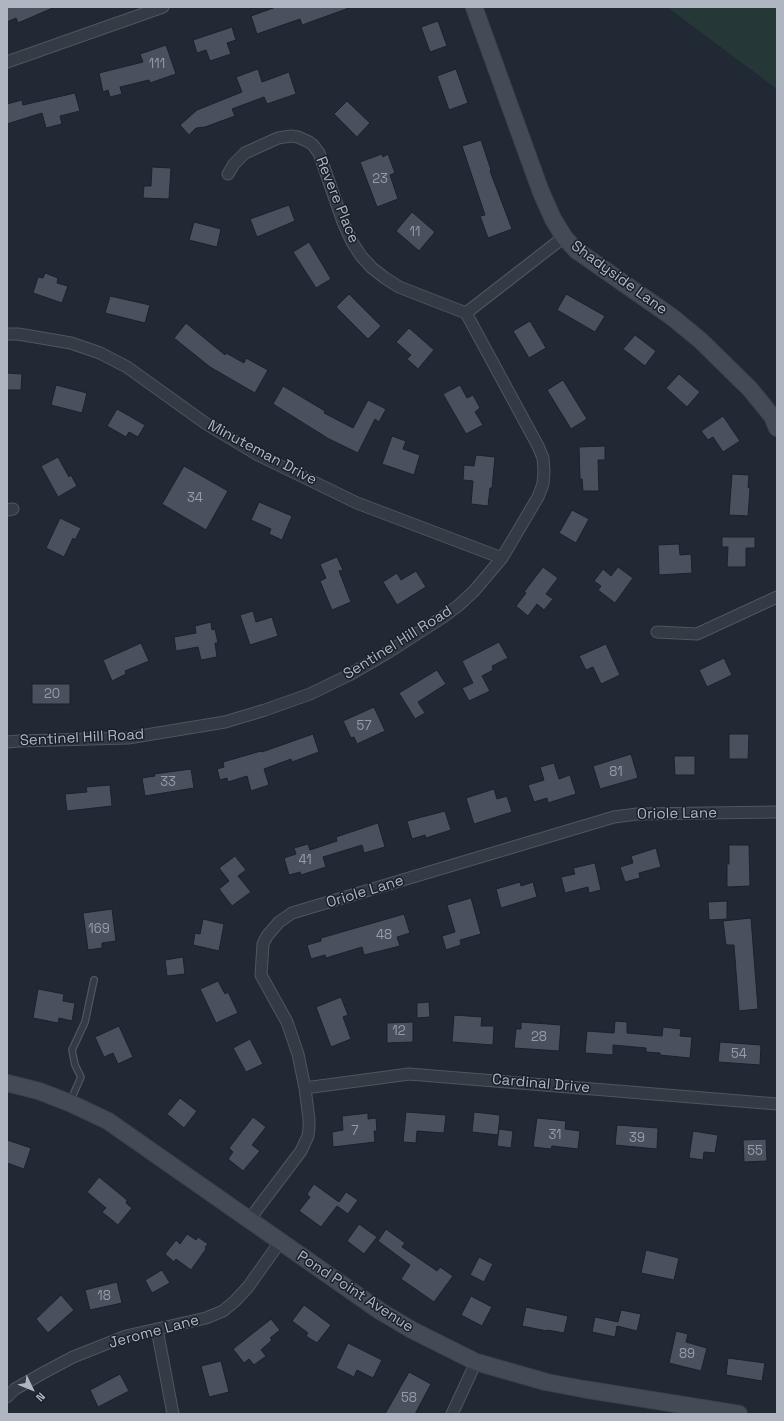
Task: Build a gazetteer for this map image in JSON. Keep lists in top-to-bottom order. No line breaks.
{"streets":{"main road":["Shadyside Lane","Pond Point Avenue"],"street":["Revere Place","Minuteman Drive","Sentinel Hill Road","Oriole Lane","Cardinal Drive","Jerome Lane"]},"crossings":[["Revere Place","Sentinel Hill Road"],["Minuteman Drive","Sentinel Hill Road"],["Oriole Lane","Cardinal Drive"],["Oriole Lane","Pond Point Avenue"],["Pond Point Avenue","Jerome Lane"]],"house_numbers":["111","23","11","34","20","57","81","33","41","169","48","12","28","54","7","31","39","55","18","89","58"],"north":"bottom right"}
